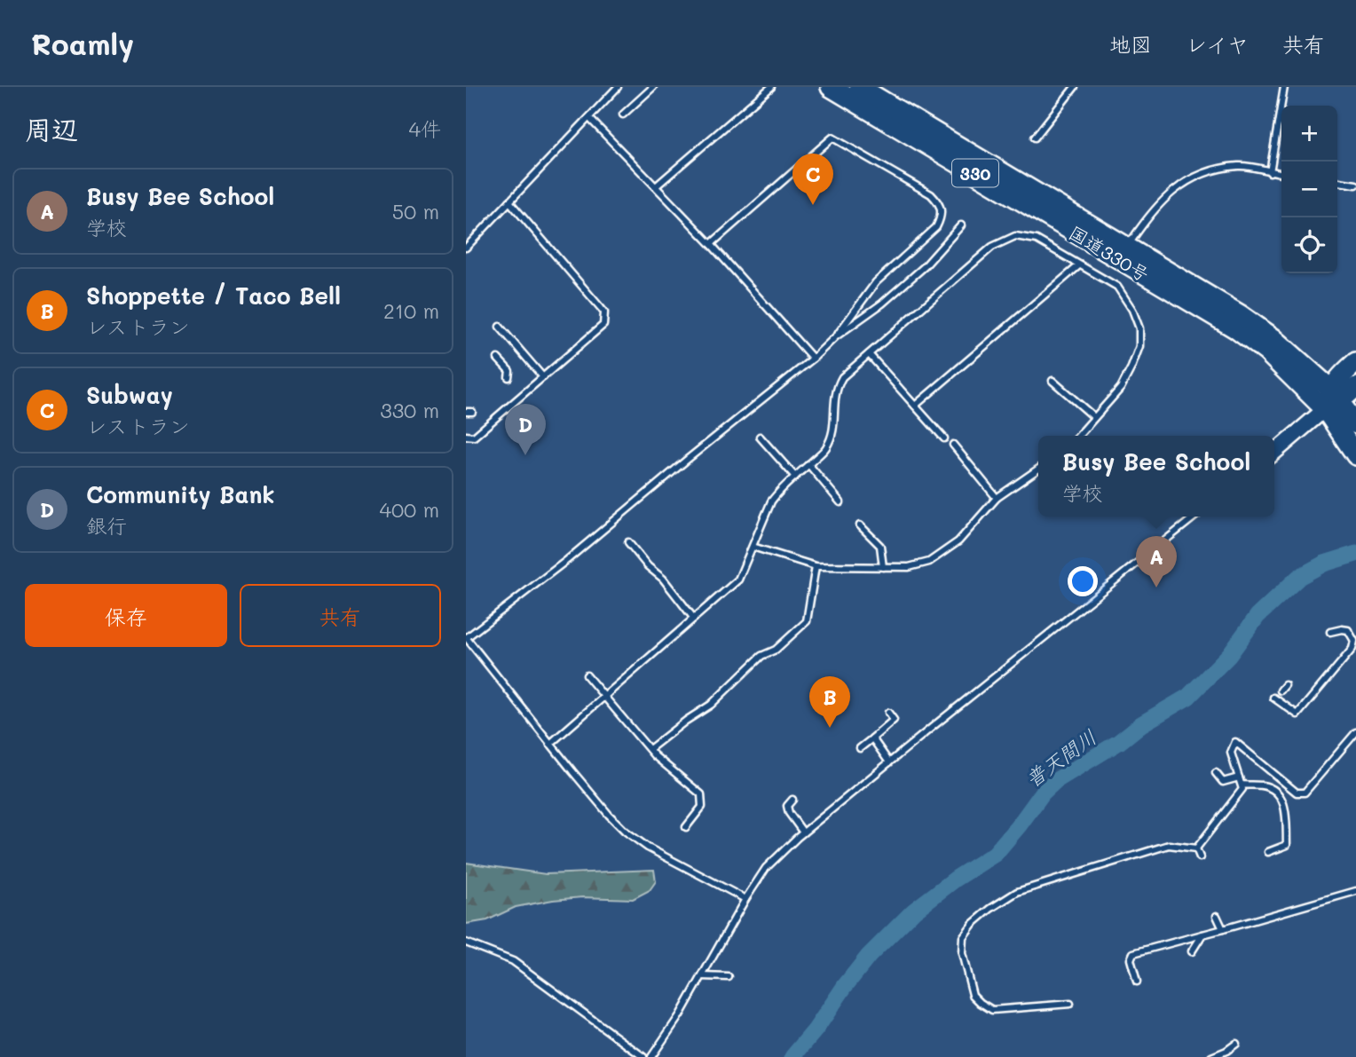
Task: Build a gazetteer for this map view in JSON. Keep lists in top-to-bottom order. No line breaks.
{"streets":{"main road":["330","国道330号"]},"water":["普天間川"],"page":{"header":"Roamly","nav":["地図","レイヤ","共有"],"heading":["周辺","4件"],"map_buttons":["+","−"],"pins":["C","D","A","B"],"list":[{"mark":"A","name":"Busy Bee School","note":"学校","value":"50 m"},{"mark":"B","name":"Shoppette / Taco Bell","note":"レストラン","value":"210 m"},{"mark":"C","name":"Subway","note":"レストラン","value":"330 m"},{"mark":"D","name":"Community Bank","note":"銀行","value":"400 m"}],"popup":["Busy Bee School","学校"],"buttons":["保存","共有"]}}
